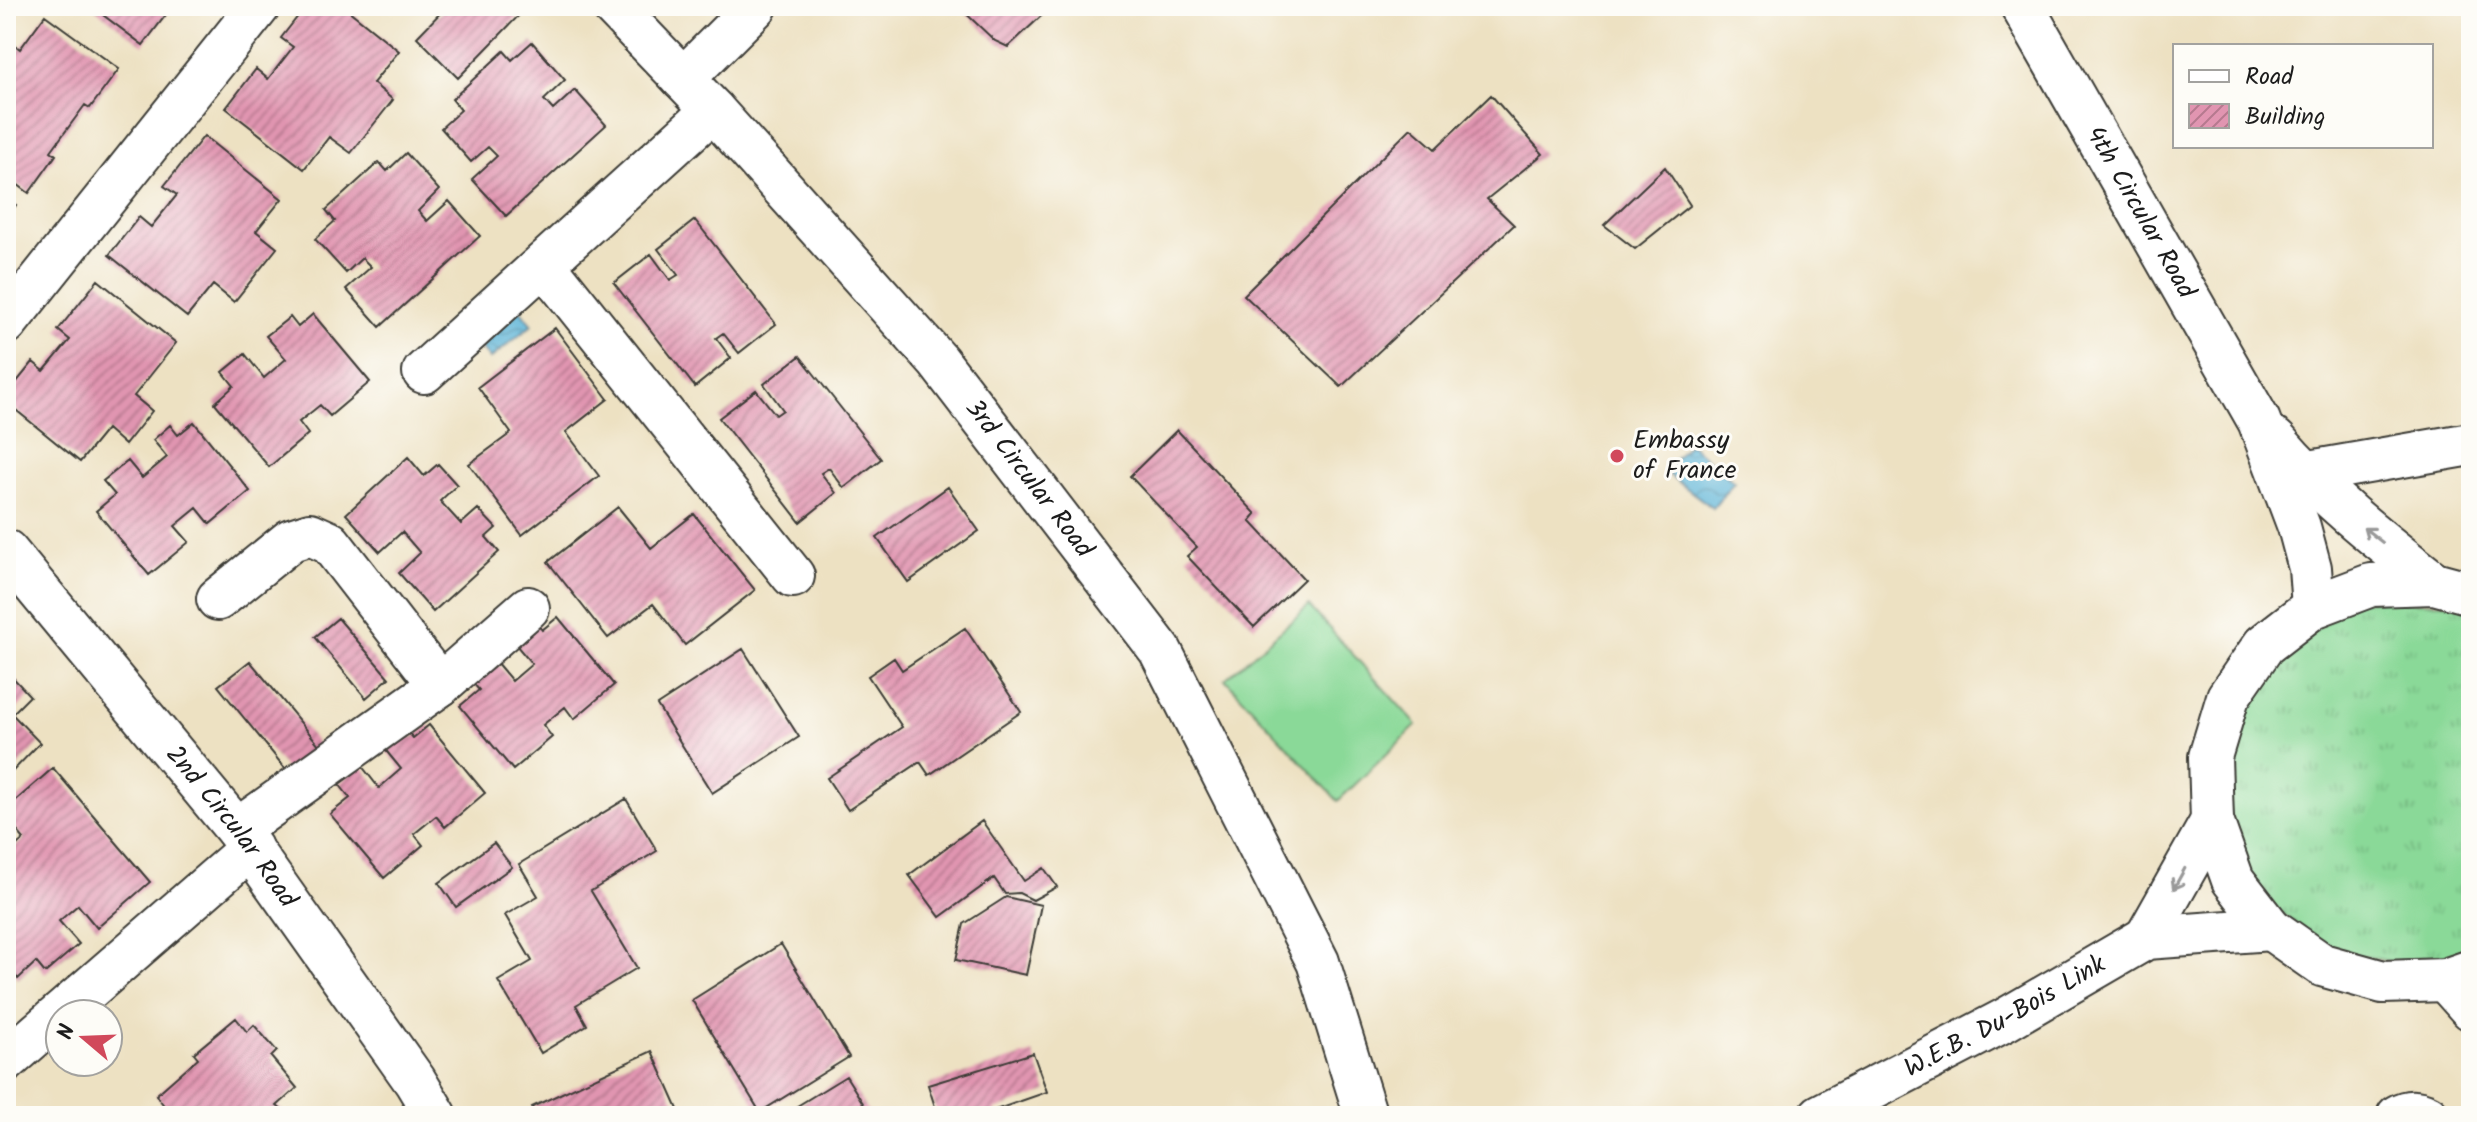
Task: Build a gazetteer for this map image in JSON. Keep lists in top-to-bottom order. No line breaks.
{"streets":{"street":["4th Circular Road","3rd Circular Road","2nd Circular Road","W.E.B. Du-Bois Link"]},"places":["Embassy of France"],"legend":["Road","Building"],"north":"left"}
